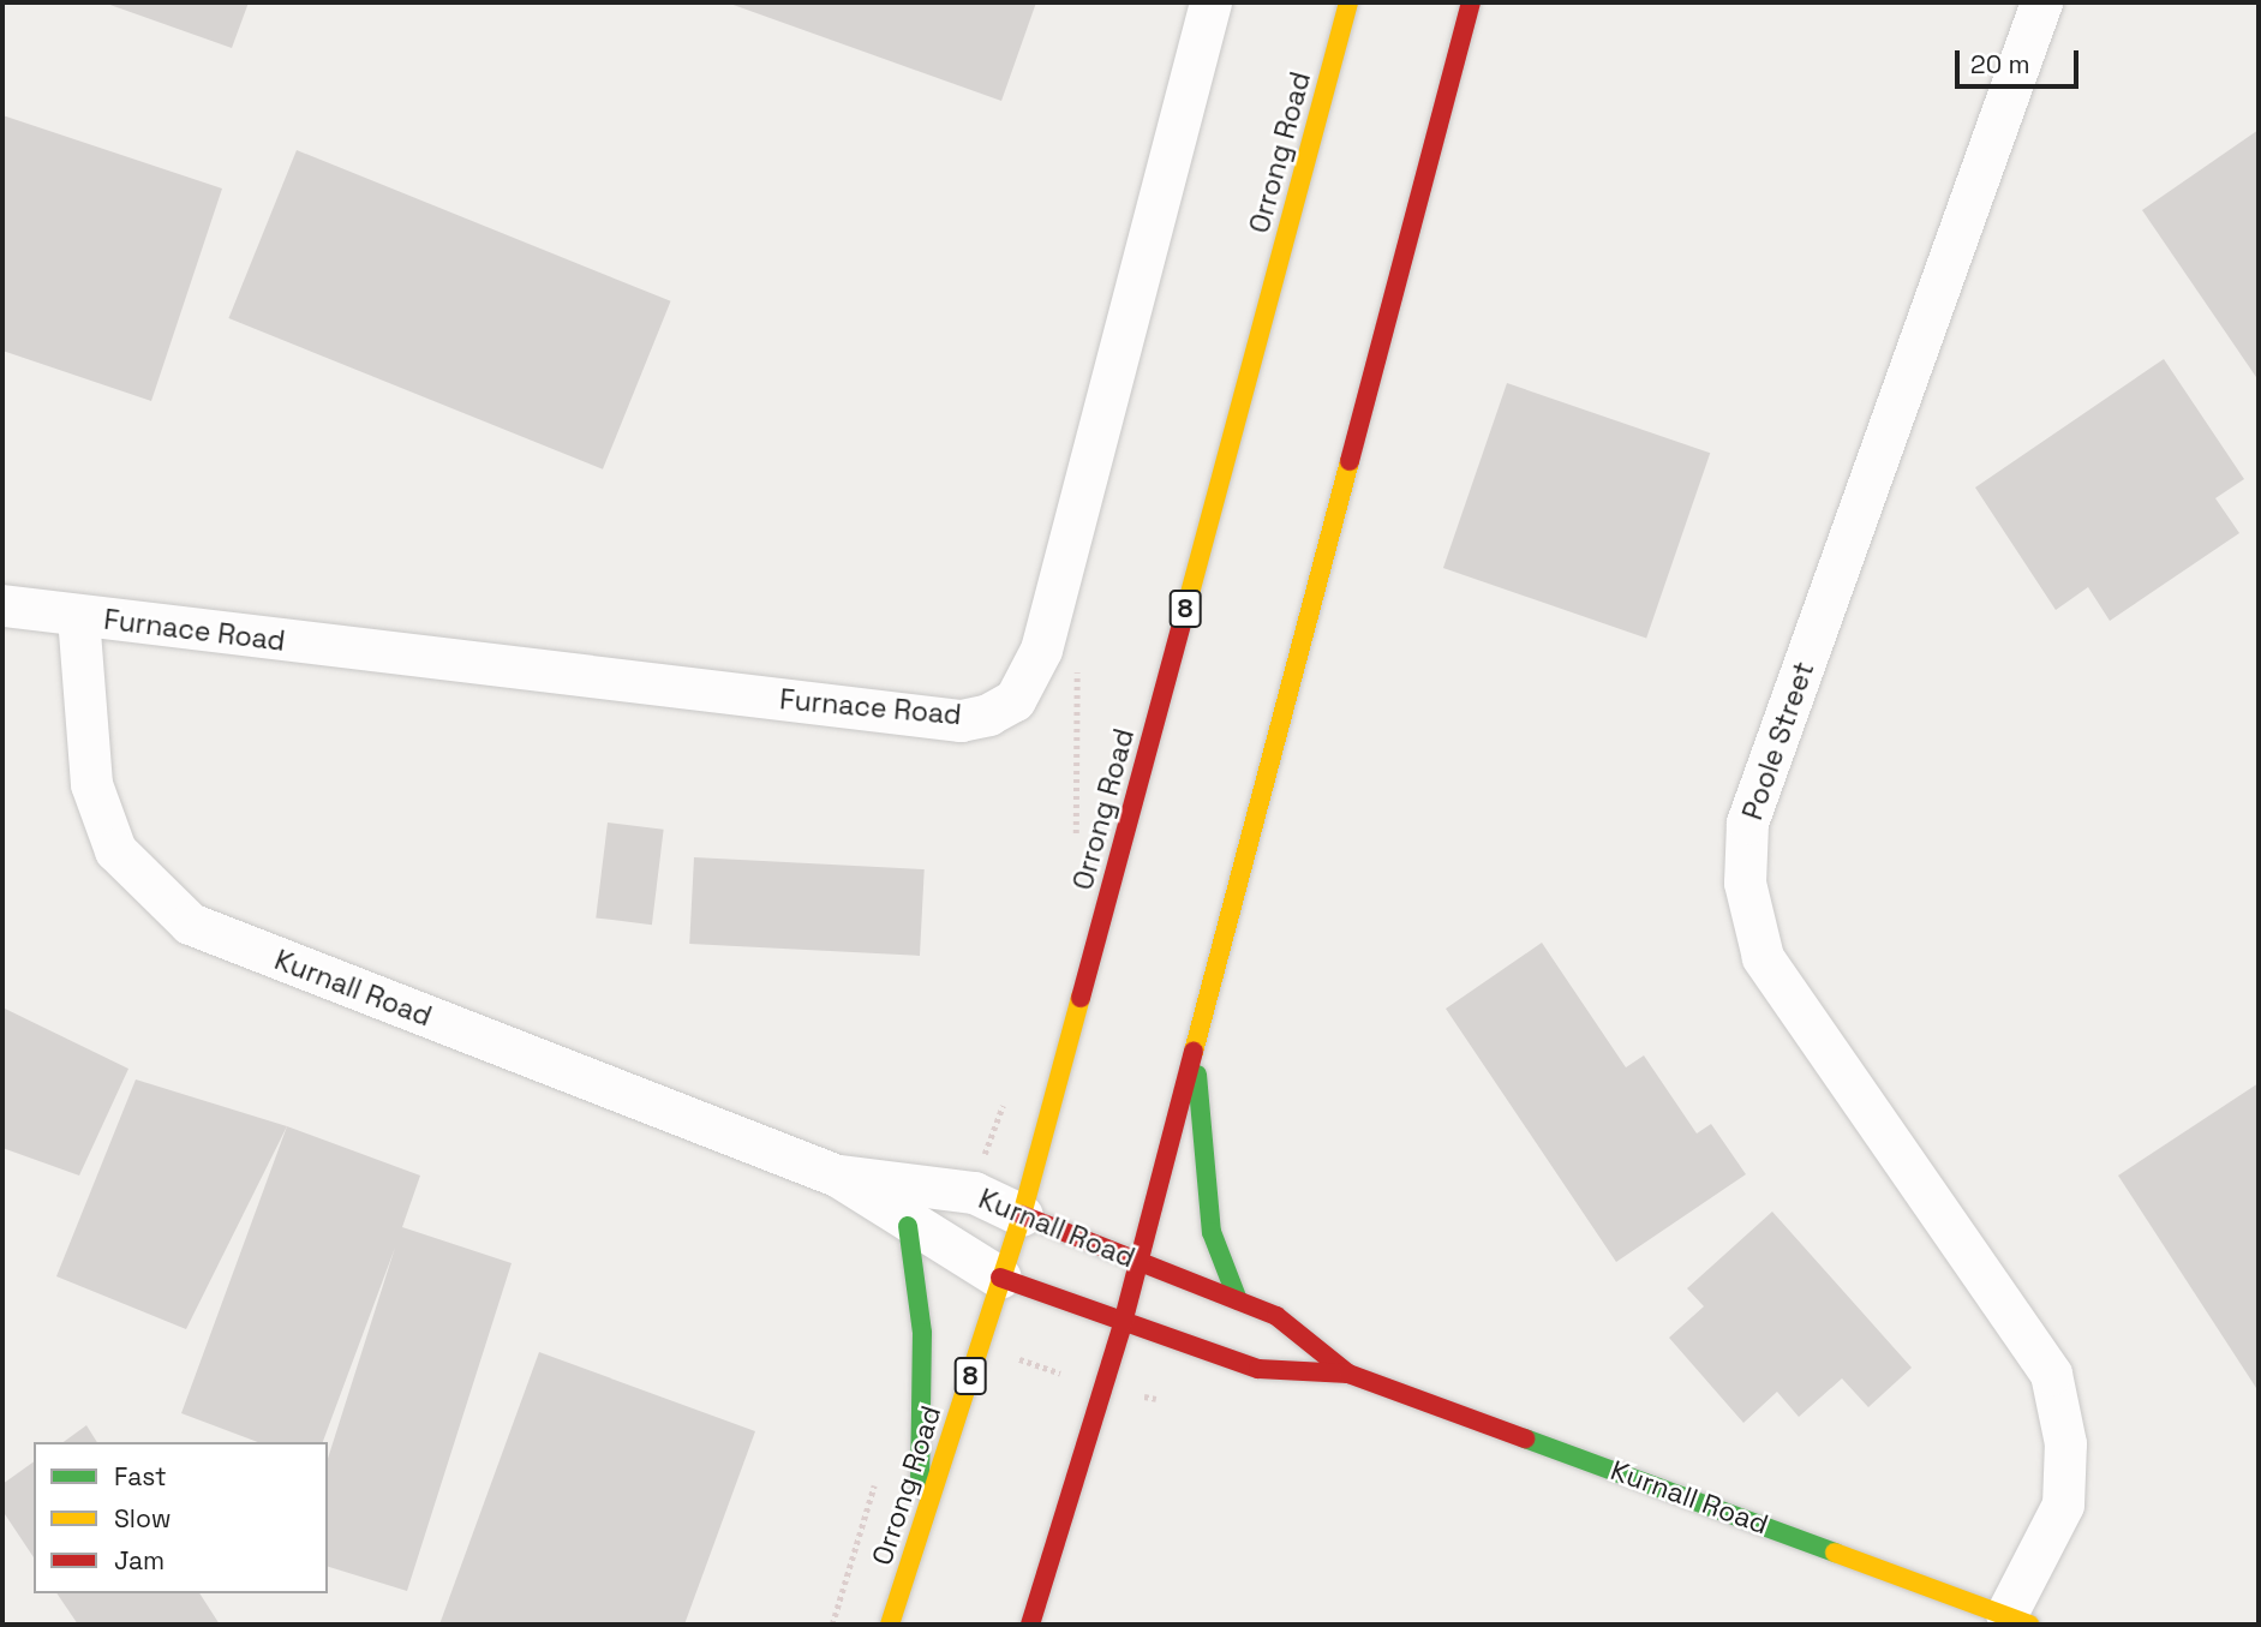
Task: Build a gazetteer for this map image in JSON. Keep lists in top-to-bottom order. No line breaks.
{"streets":{"main road":["Orrong Road","8","Kurnall Road"],"street":["Furnace Road","Poole Street"]},"crossings":[["Orrong Road","Kurnall Road"],["Furnace Road","Kurnall Road"],["Poole Street","Kurnall Road"]],"legend":["Fast","Slow","Jam"],"scale_bar":"20 m"}
